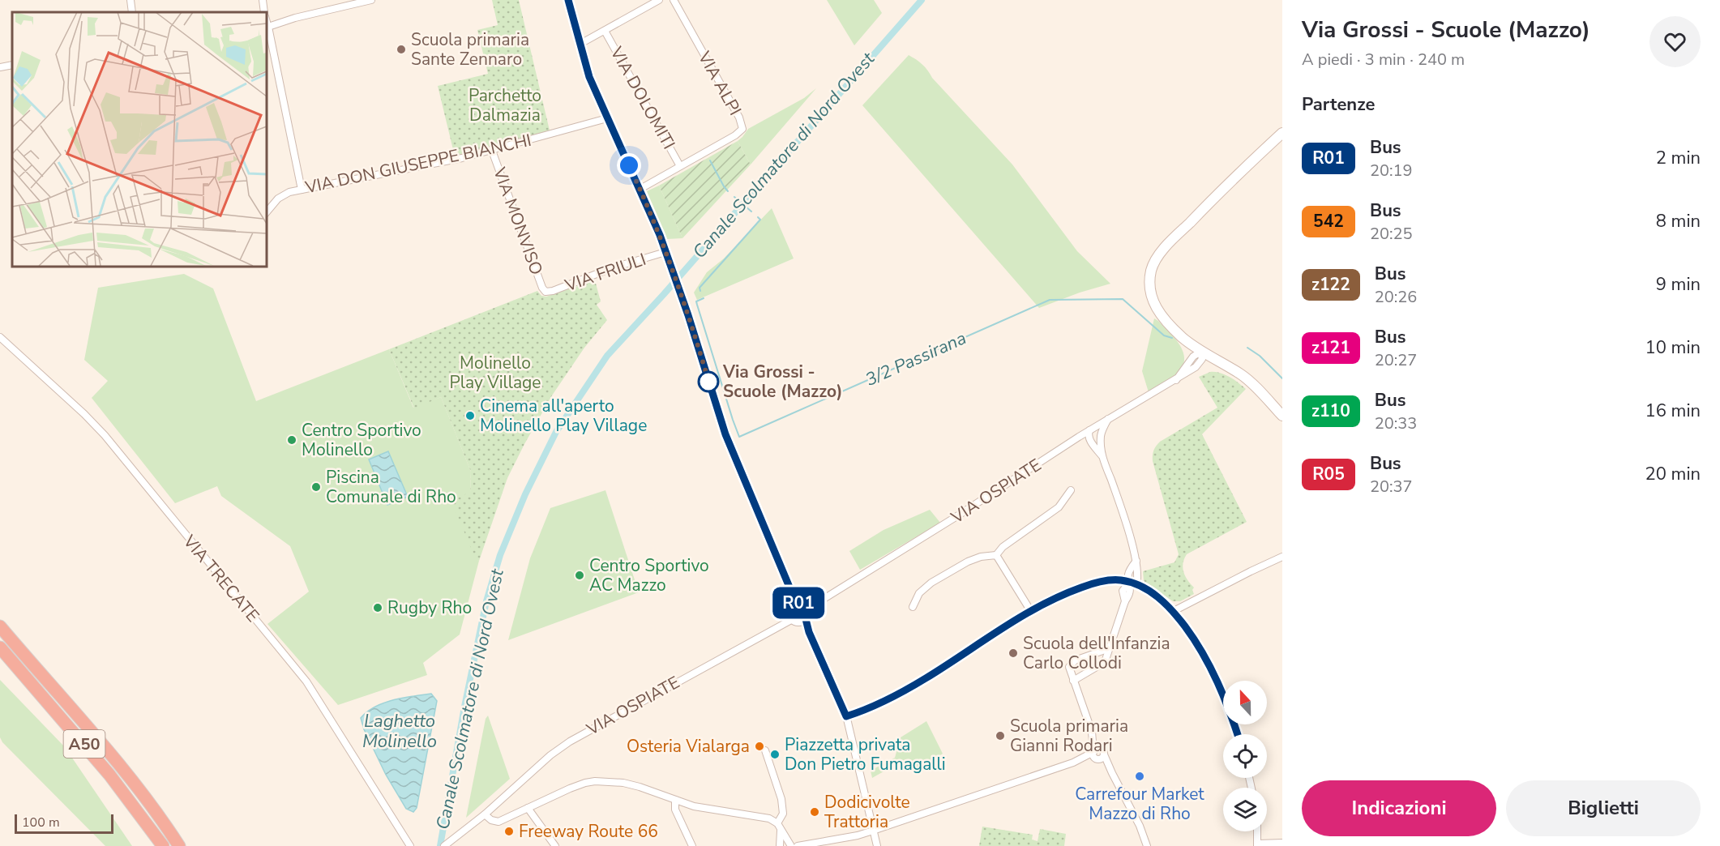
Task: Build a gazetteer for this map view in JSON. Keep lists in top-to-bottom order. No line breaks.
{"streets":{"highway":["A50"],"street":["VIA ALPI","VIA DOLOMITI","VIA DON GIUSEPPE BIANCHI","VIA MONVISO","VIA FRIULI","VIA OSPIATE","VIA TRECATE"]},"crossings":[["VIA ALPI","VIA DOLOMITI"],["VIA DON GIUSEPPE BIANCHI","VIA MONVISO"],["VIA MONVISO","VIA FRIULI"]],"water":["Canale Scolmatore di Nord Ovest","3/2 Passirana","Laghetto Molinello"],"parks":["Parchetto Dalmazia","Molinello Play Village"],"places":["Scuola primaria Sante Zennaro","Via Grossi - Scuole (Mazzo)","Cinema all'aperto Molinello Play Village","Centro Sportivo Molinello","Piscina Comunale di Rho","Centro Sportivo AC Mazzo","Rugby Rho","Scuola dell'Infanzia Carlo Collodi","Scuola primaria Gianni Rodari","Osteria Vialarga","Piazzetta privata Don Pietro Fumagalli","Carrefour Market Mazzo di Rho","Dodicivolte Trattoria","Freeway Route 66"],"lines":["bus line R01"],"scale_bar":"100 m","north":"top","page":{"on_map":"R01","heading":[["Via Grossi - Scuole (Mazzo)","A piedi · 3 min · 240 m"],"Partenze"],"list":[{"mark":"R01","name":"Bus","note":"20:19","value":"2 min"},{"mark":"542","name":"Bus","note":"20:25","value":"8 min"},{"mark":"z122","name":"Bus","note":"20:26","value":"9 min"},{"mark":"z121","name":"Bus","note":"20:27","value":"10 min"},{"mark":"z110","name":"Bus","note":"20:33","value":"16 min"},{"mark":"R05","name":"Bus","note":"20:37","value":"20 min"}],"buttons":["Indicazioni","Biglietti"],"scale":"100 m"}}
